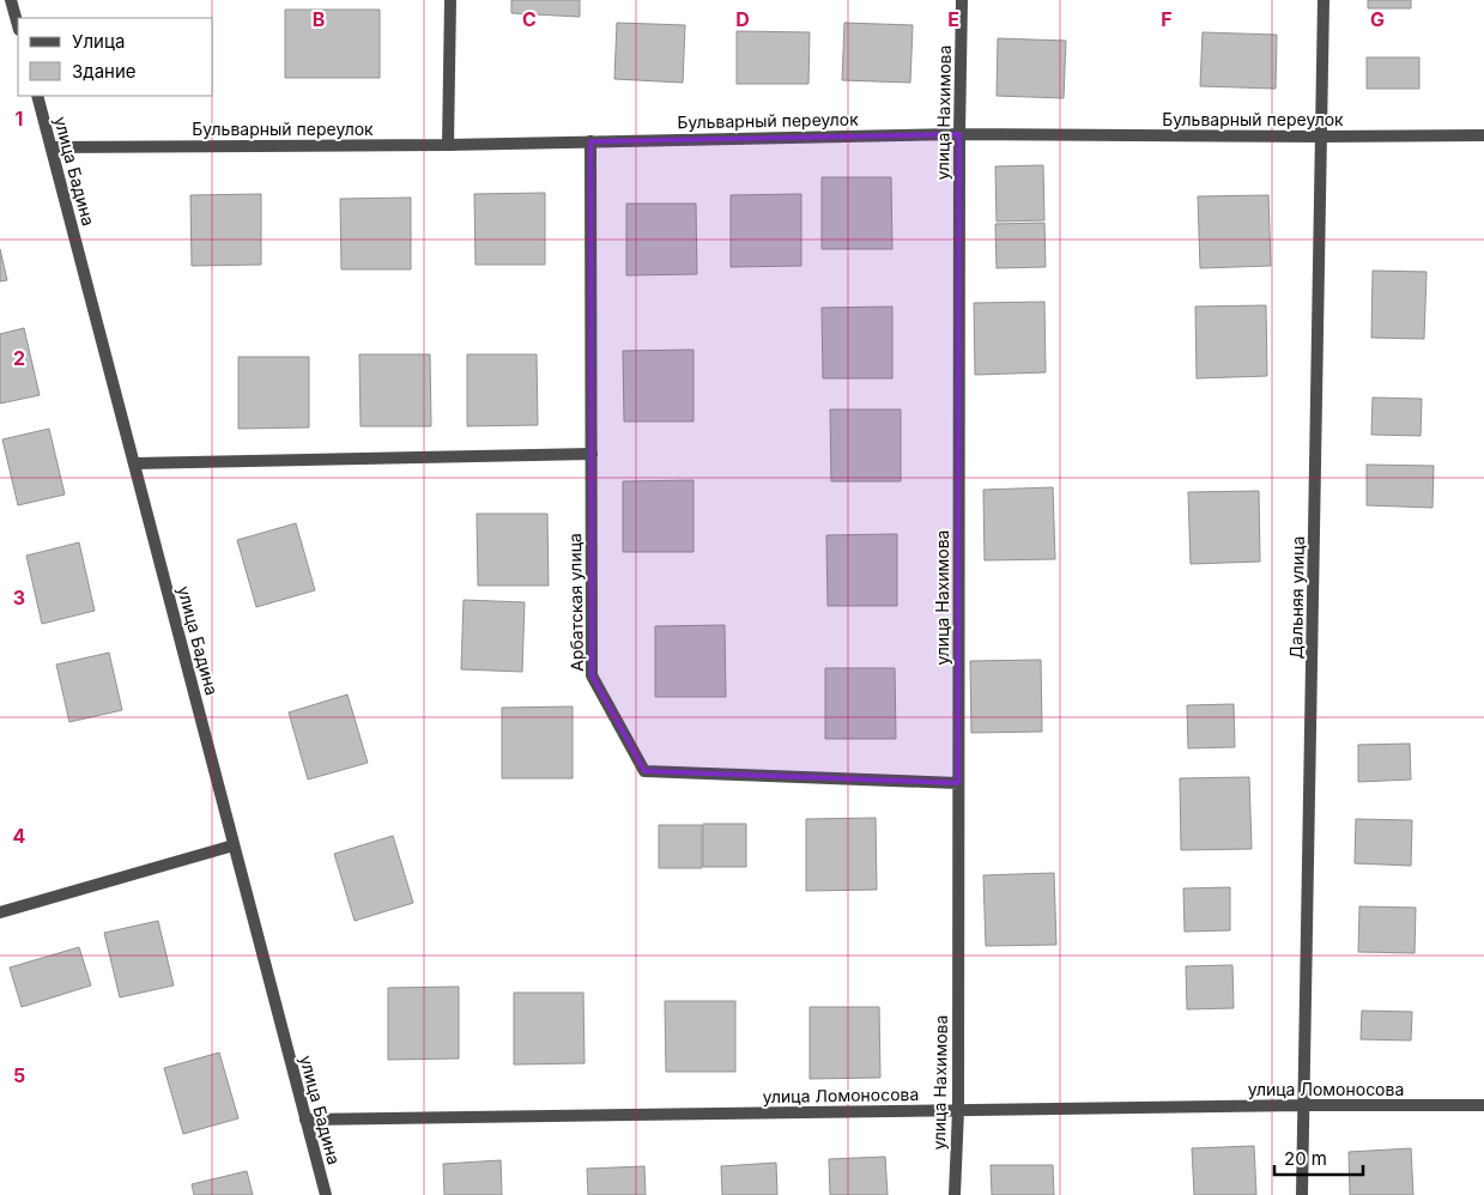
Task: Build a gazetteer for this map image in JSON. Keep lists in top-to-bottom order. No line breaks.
{"streets":{"street":["улица Нахимова","Бульварный переулок","улица Бадина","Дальняя улица","Арбатская улица","улица Ломоносова"]},"crossings":[["улица Нахимова","Бульварный переулок"],["улица Нахимова","Арбатская улица"],["улица Нахимова","улица Ломоносова"],["Бульварный переулок","улица Бадина"],["Бульварный переулок","Дальняя улица"],["Бульварный переулок","Арбатская улица"],["улица Бадина","улица Ломоносова"],["Дальняя улица","улица Ломоносова"]],"legend":["Улица","Здание"],"scale_bar":"20 m","grid":{"columns":["B","C","D","E","F","G"],"rows":["1","2","3","4","5"]}}
